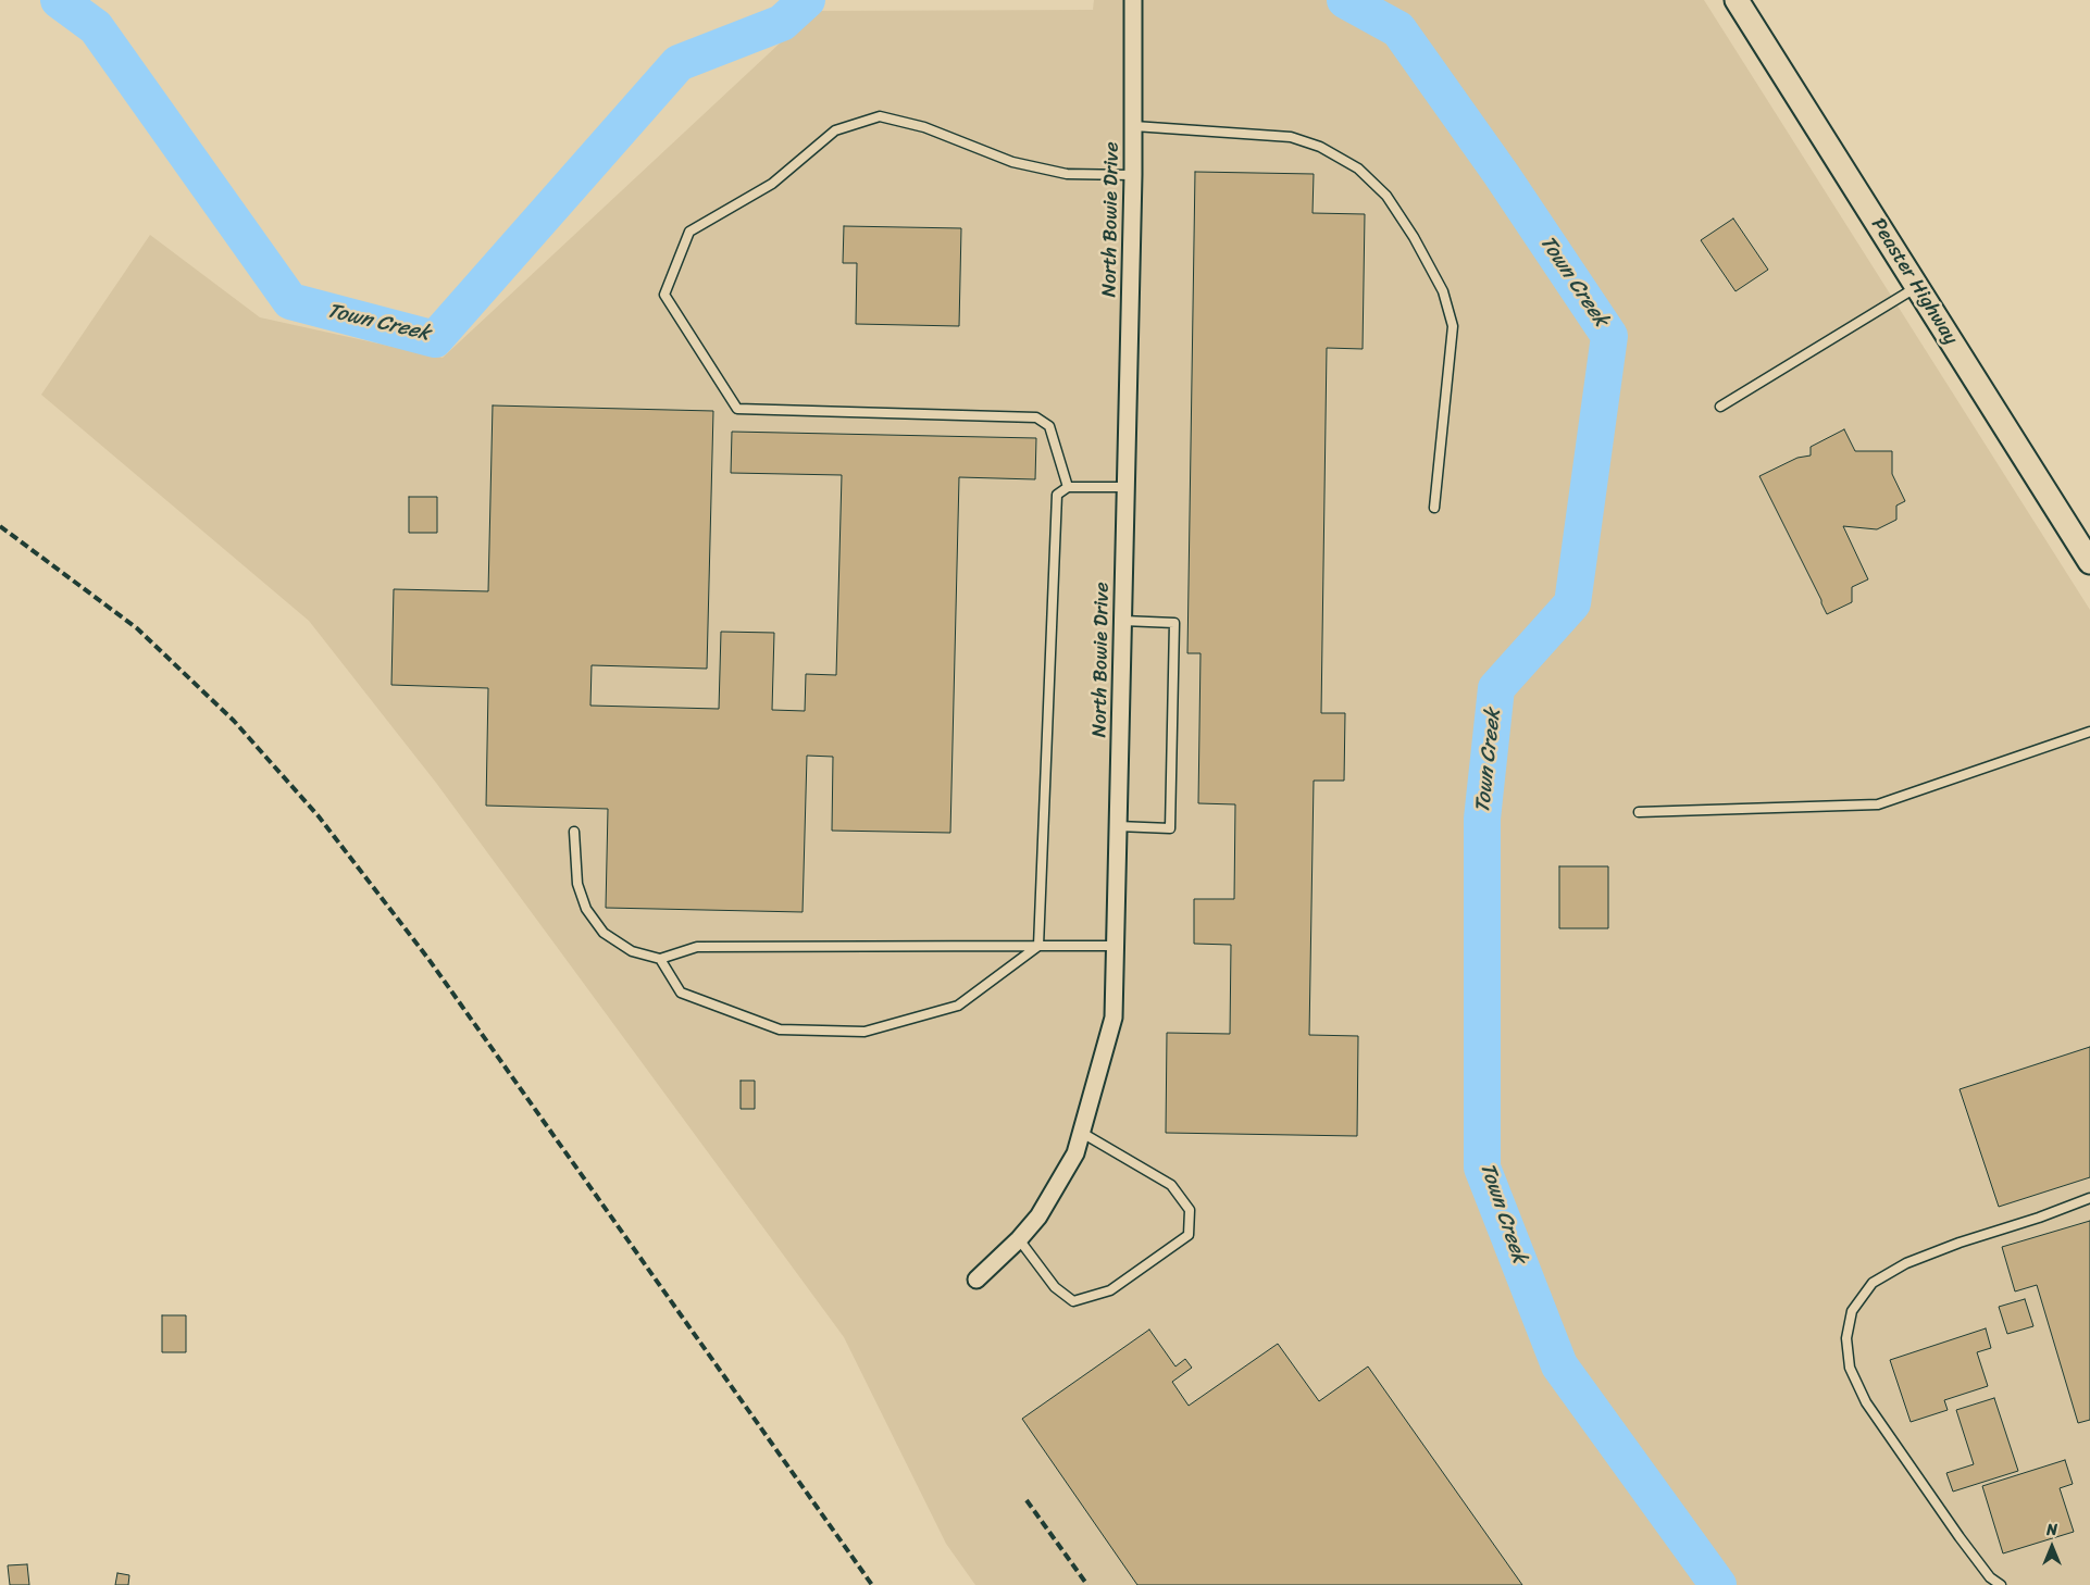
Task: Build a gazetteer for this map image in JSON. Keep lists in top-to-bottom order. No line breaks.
{"streets":{"main road":["Peaster Highway"],"street":["North Bowie Drive"]},"water":["Town Creek"],"north":"top"}
